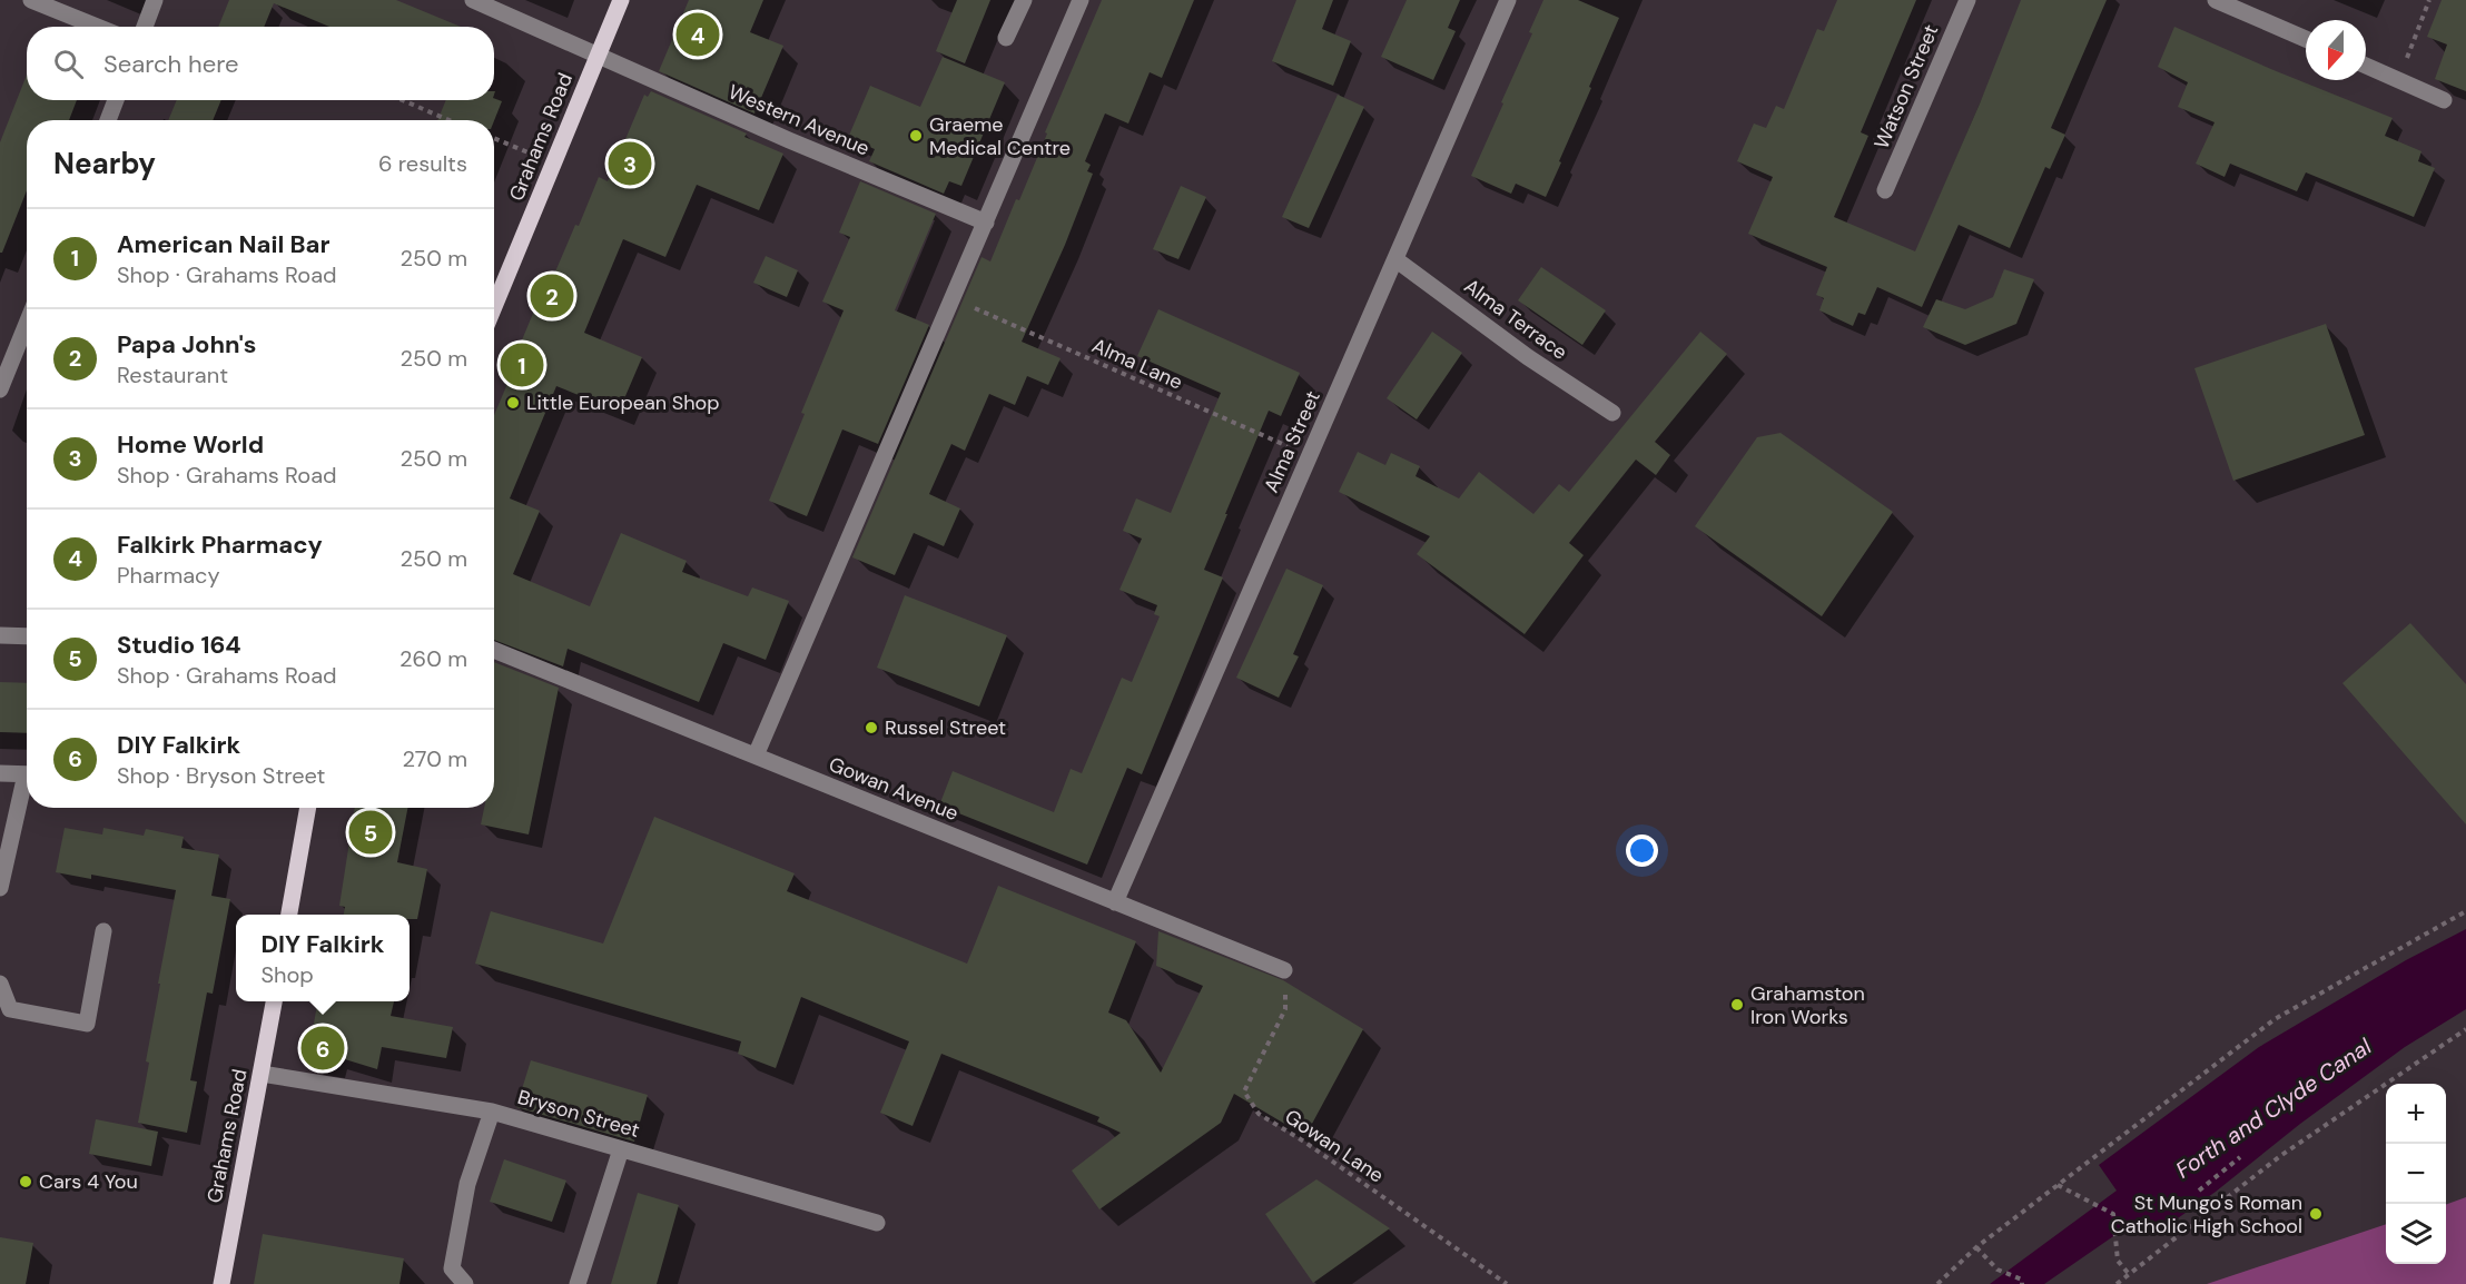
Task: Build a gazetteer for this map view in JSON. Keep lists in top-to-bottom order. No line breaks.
{"streets":{"main road":["Grahams Road"],"street":["Watson Street","Western Avenue","Alma Terrace","Alma Street","Gowan Avenue","Bryson Street"],"path":["Alma Lane","Gowan Lane"]},"crossings":[["Western Avenue","Grahams Road"],["Grahams Road","Bryson Street"],["Alma Terrace","Alma Street"],["Alma Lane","Alma Street"],["Alma Street","Gowan Avenue"]],"water":["Forth and Clyde Canal"],"places":["Graeme Medical Centre","Little European Shop","Russel Street","Grahamston Iron Works","Cars 4 You","St Mungo's Roman Catholic High School"],"north":"bottom","page":{"pins":["4","3","2","1","5","6"],"search":"Search here","heading":["Nearby","6 results"],"list":[{"mark":"1","name":"American Nail Bar","note":"Shop · Grahams Road","value":"250 m"},{"mark":"2","name":"Papa John's","note":"Restaurant","value":"250 m"},{"mark":"3","name":"Home World","note":"Shop · Grahams Road","value":"250 m"},{"mark":"4","name":"Falkirk Pharmacy","note":"Pharmacy","value":"250 m"},{"mark":"5","name":"Studio 164","note":"Shop · Grahams Road","value":"260 m"},{"mark":"6","name":"DIY Falkirk","note":"Shop · Bryson Street","value":"270 m"}],"popup":["DIY Falkirk","Shop"],"map_buttons":["+","−"]}}
